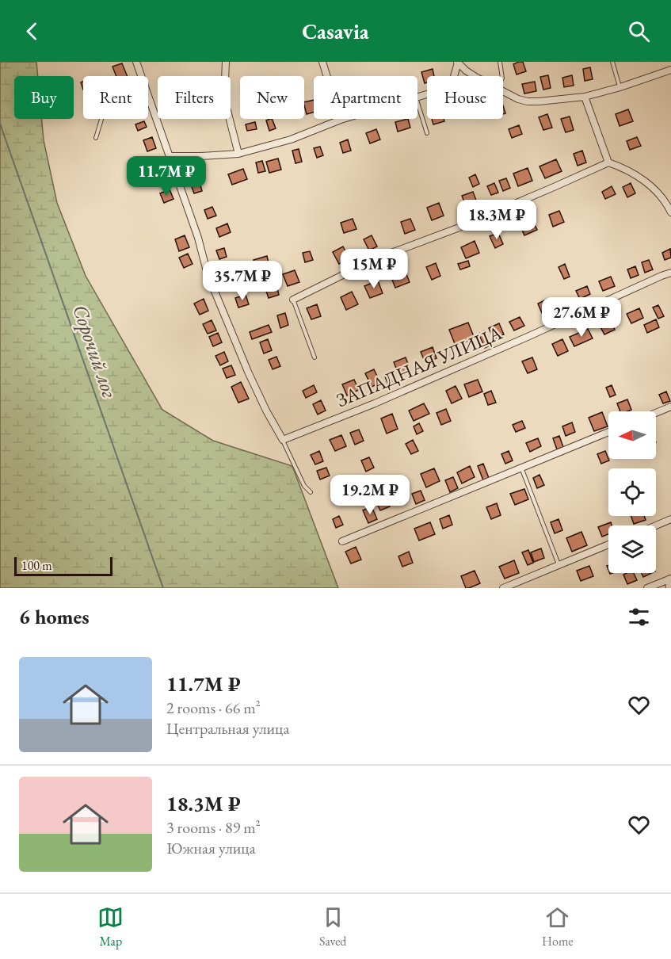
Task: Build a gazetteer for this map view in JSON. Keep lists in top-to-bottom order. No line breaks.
{"streets":{"street":["ЗАПАДНАЯ УЛИЦА"]},"water":["Сорочий лог"],"scale_bar":"100 m","north":"left","page":{"header":"Casavia","chip":["Buy","Rent","Filters","New","Apartment","House"],"price":["11.7M ₽","18.3M ₽","15M ₽","35.7M ₽","27.6M ₽","19.2M ₽"],"scale":"100 m","heading":"6 homes","list":[{"name":"11.7M ₽","note":"2 rooms · 66 m² · Центральная улица"},{"name":"18.3M ₽","note":"3 rooms · 89 m² · Южная улица"}],"tabs":["Map","Saved","Home"]}}
